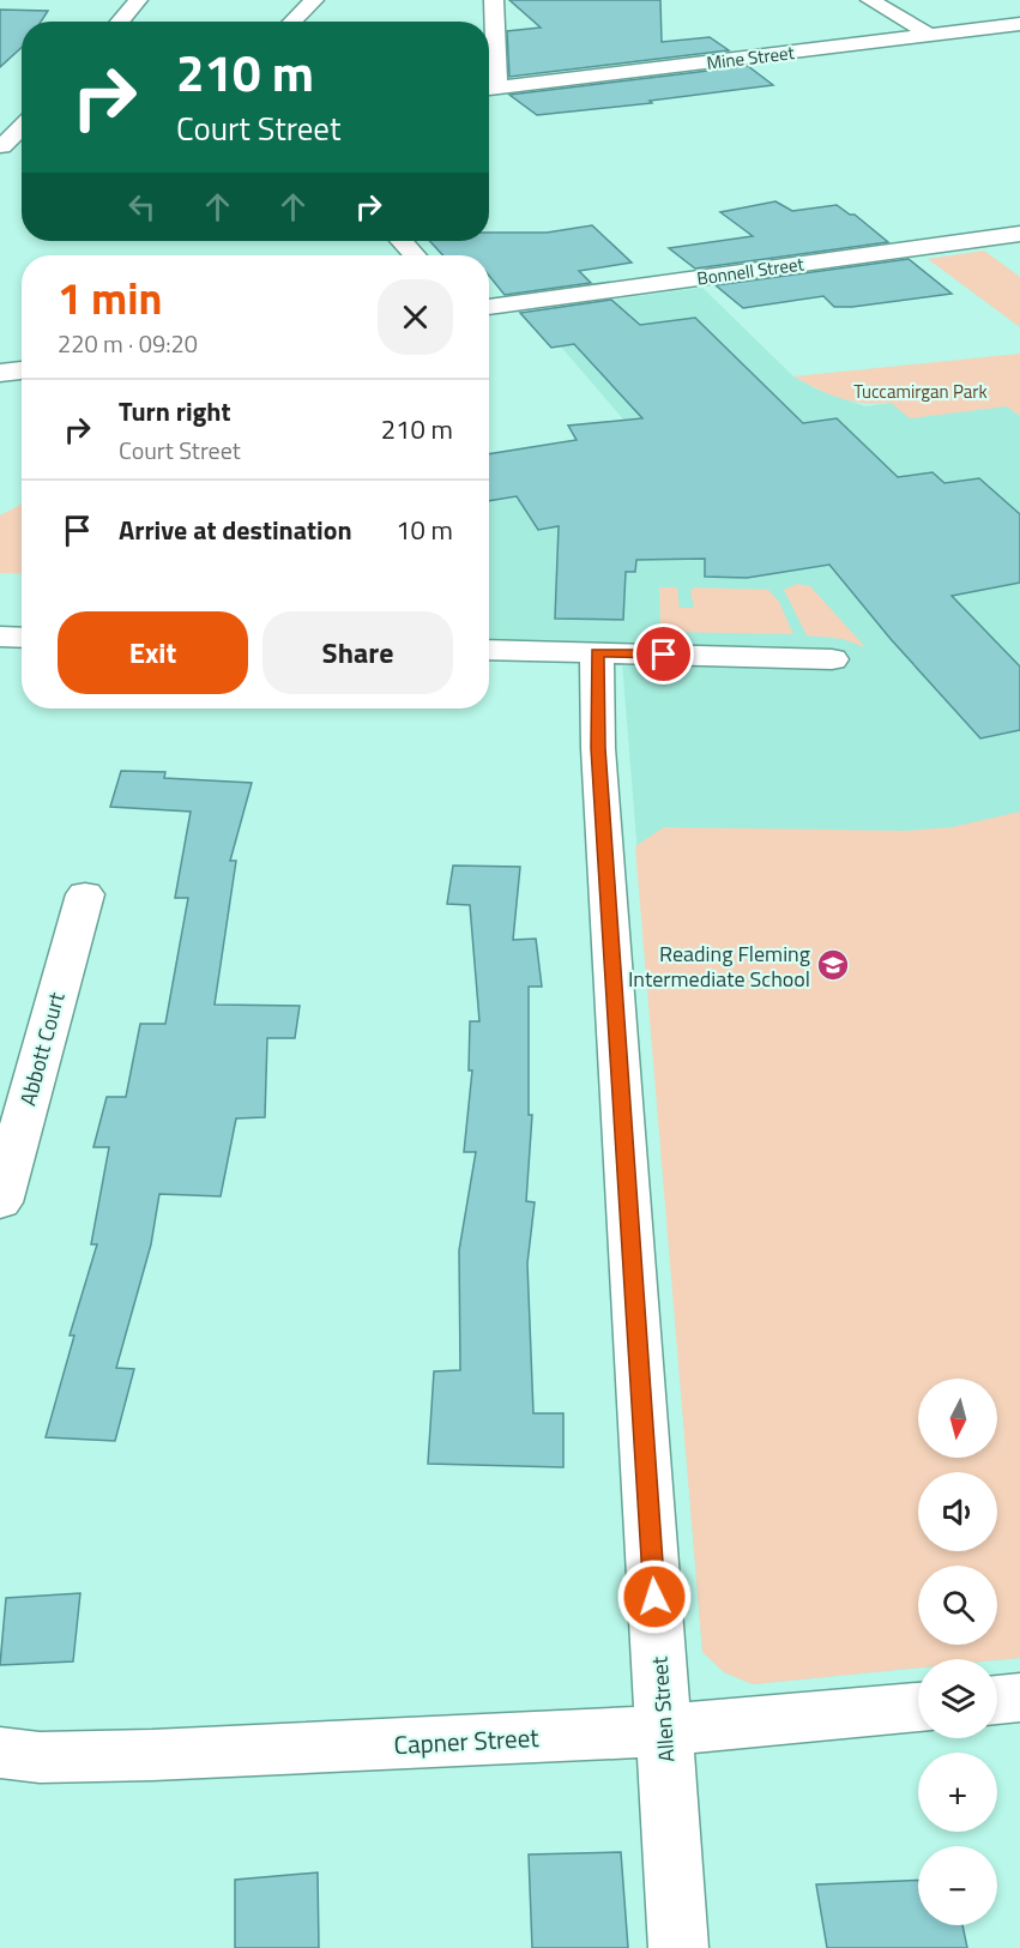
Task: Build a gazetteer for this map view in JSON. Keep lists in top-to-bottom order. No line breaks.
{"streets":{"street":["Mine Street","Bonnell Street","Abbott Court","Allen Street","Capner Street"]},"crossings":[["Allen Street","Capner Street"]],"parks":["Tuccamirgan Park"],"places":{"school or university":["Reading Fleming Intermediate School"]},"north":"bottom","page":{"turn":["210 m","Court Street"],"heading":["1 min","220 m · 09:20"],"list":[{"name":"Turn right","note":"Court Street","value":"210 m"},{"name":"Arrive at destination","value":"10 m"}],"buttons":["Exit","Share"],"map_buttons":["+","−"]}}
